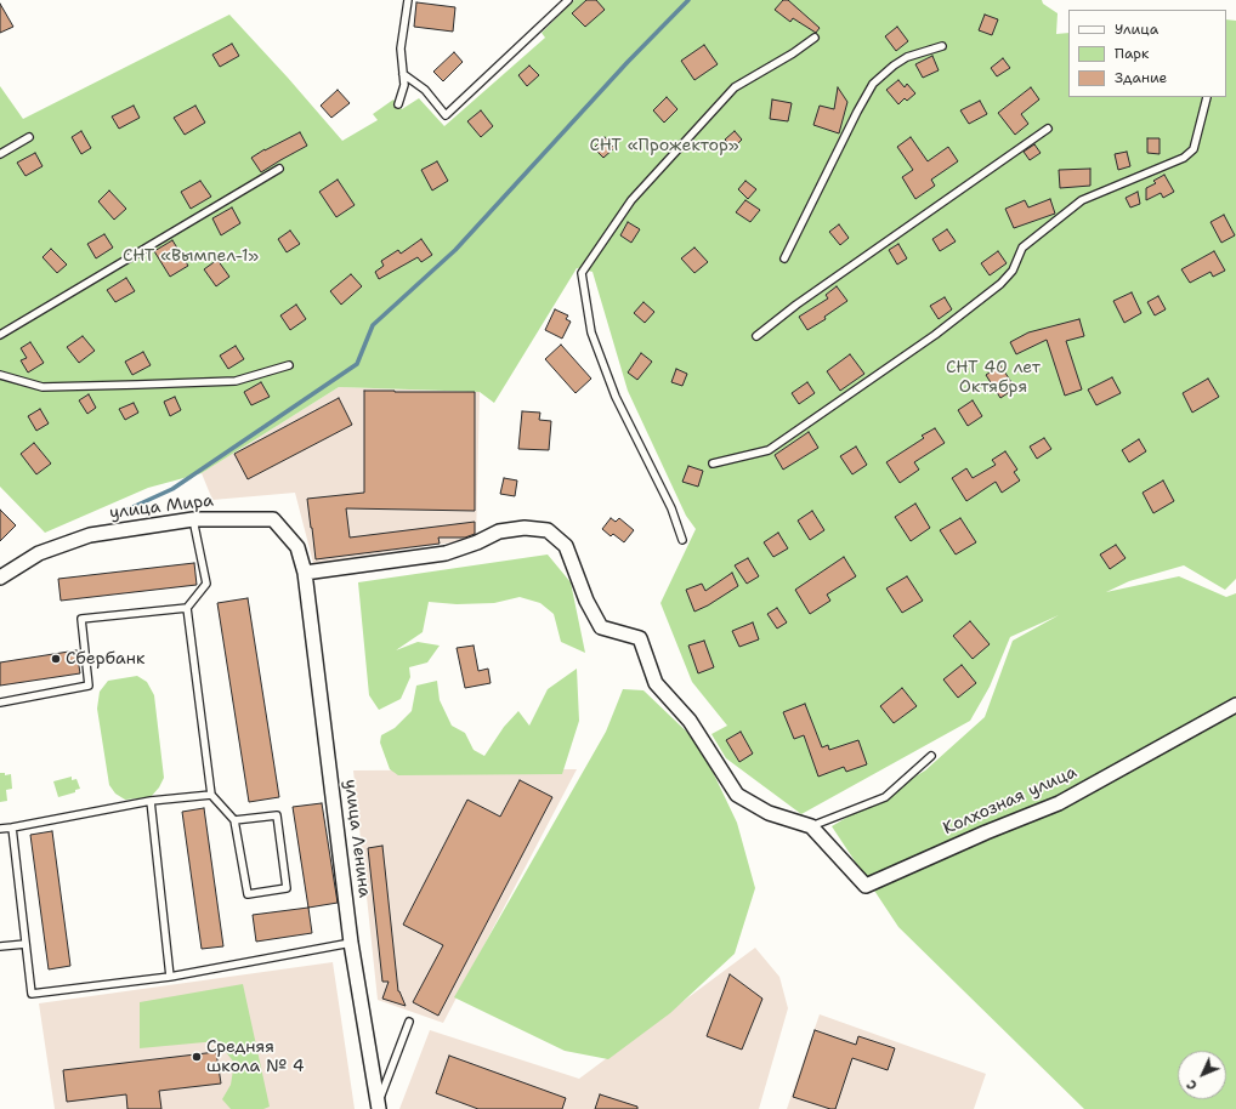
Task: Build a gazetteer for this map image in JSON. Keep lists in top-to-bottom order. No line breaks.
{"streets":{"street":["улица Мира","Колхозная улица","улица Ленина"]},"crossings":[["улица Мира","улица Ленина"]],"parks":["СНТ «Прожектор»","СНТ «Вымпел-1»","СНТ 40 лет Октября"],"places":["Сбербанк","Средняя школа № 4"],"legend":["Улица","Парк","Здание"],"north":"bottom left"}
